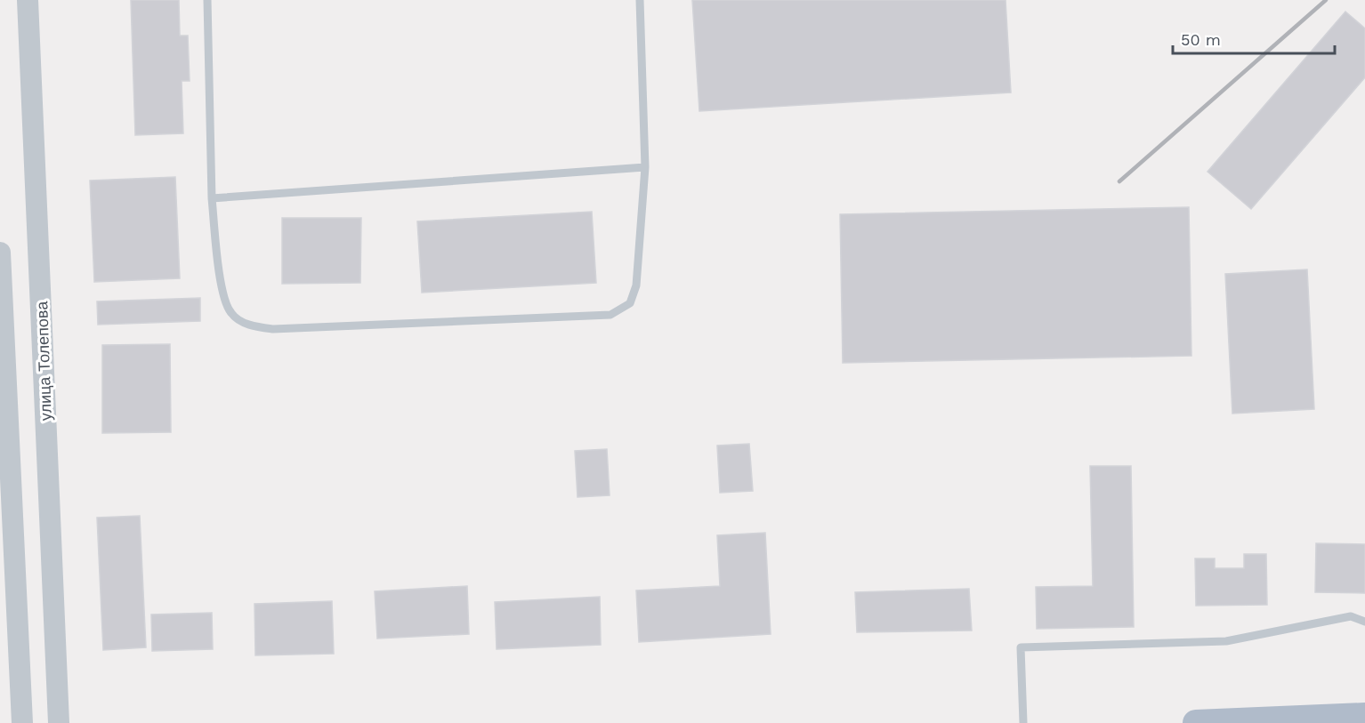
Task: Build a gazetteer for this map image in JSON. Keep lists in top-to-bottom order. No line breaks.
{"streets":{"street":["улица Толепова"]},"scale_bar":"50 m"}
